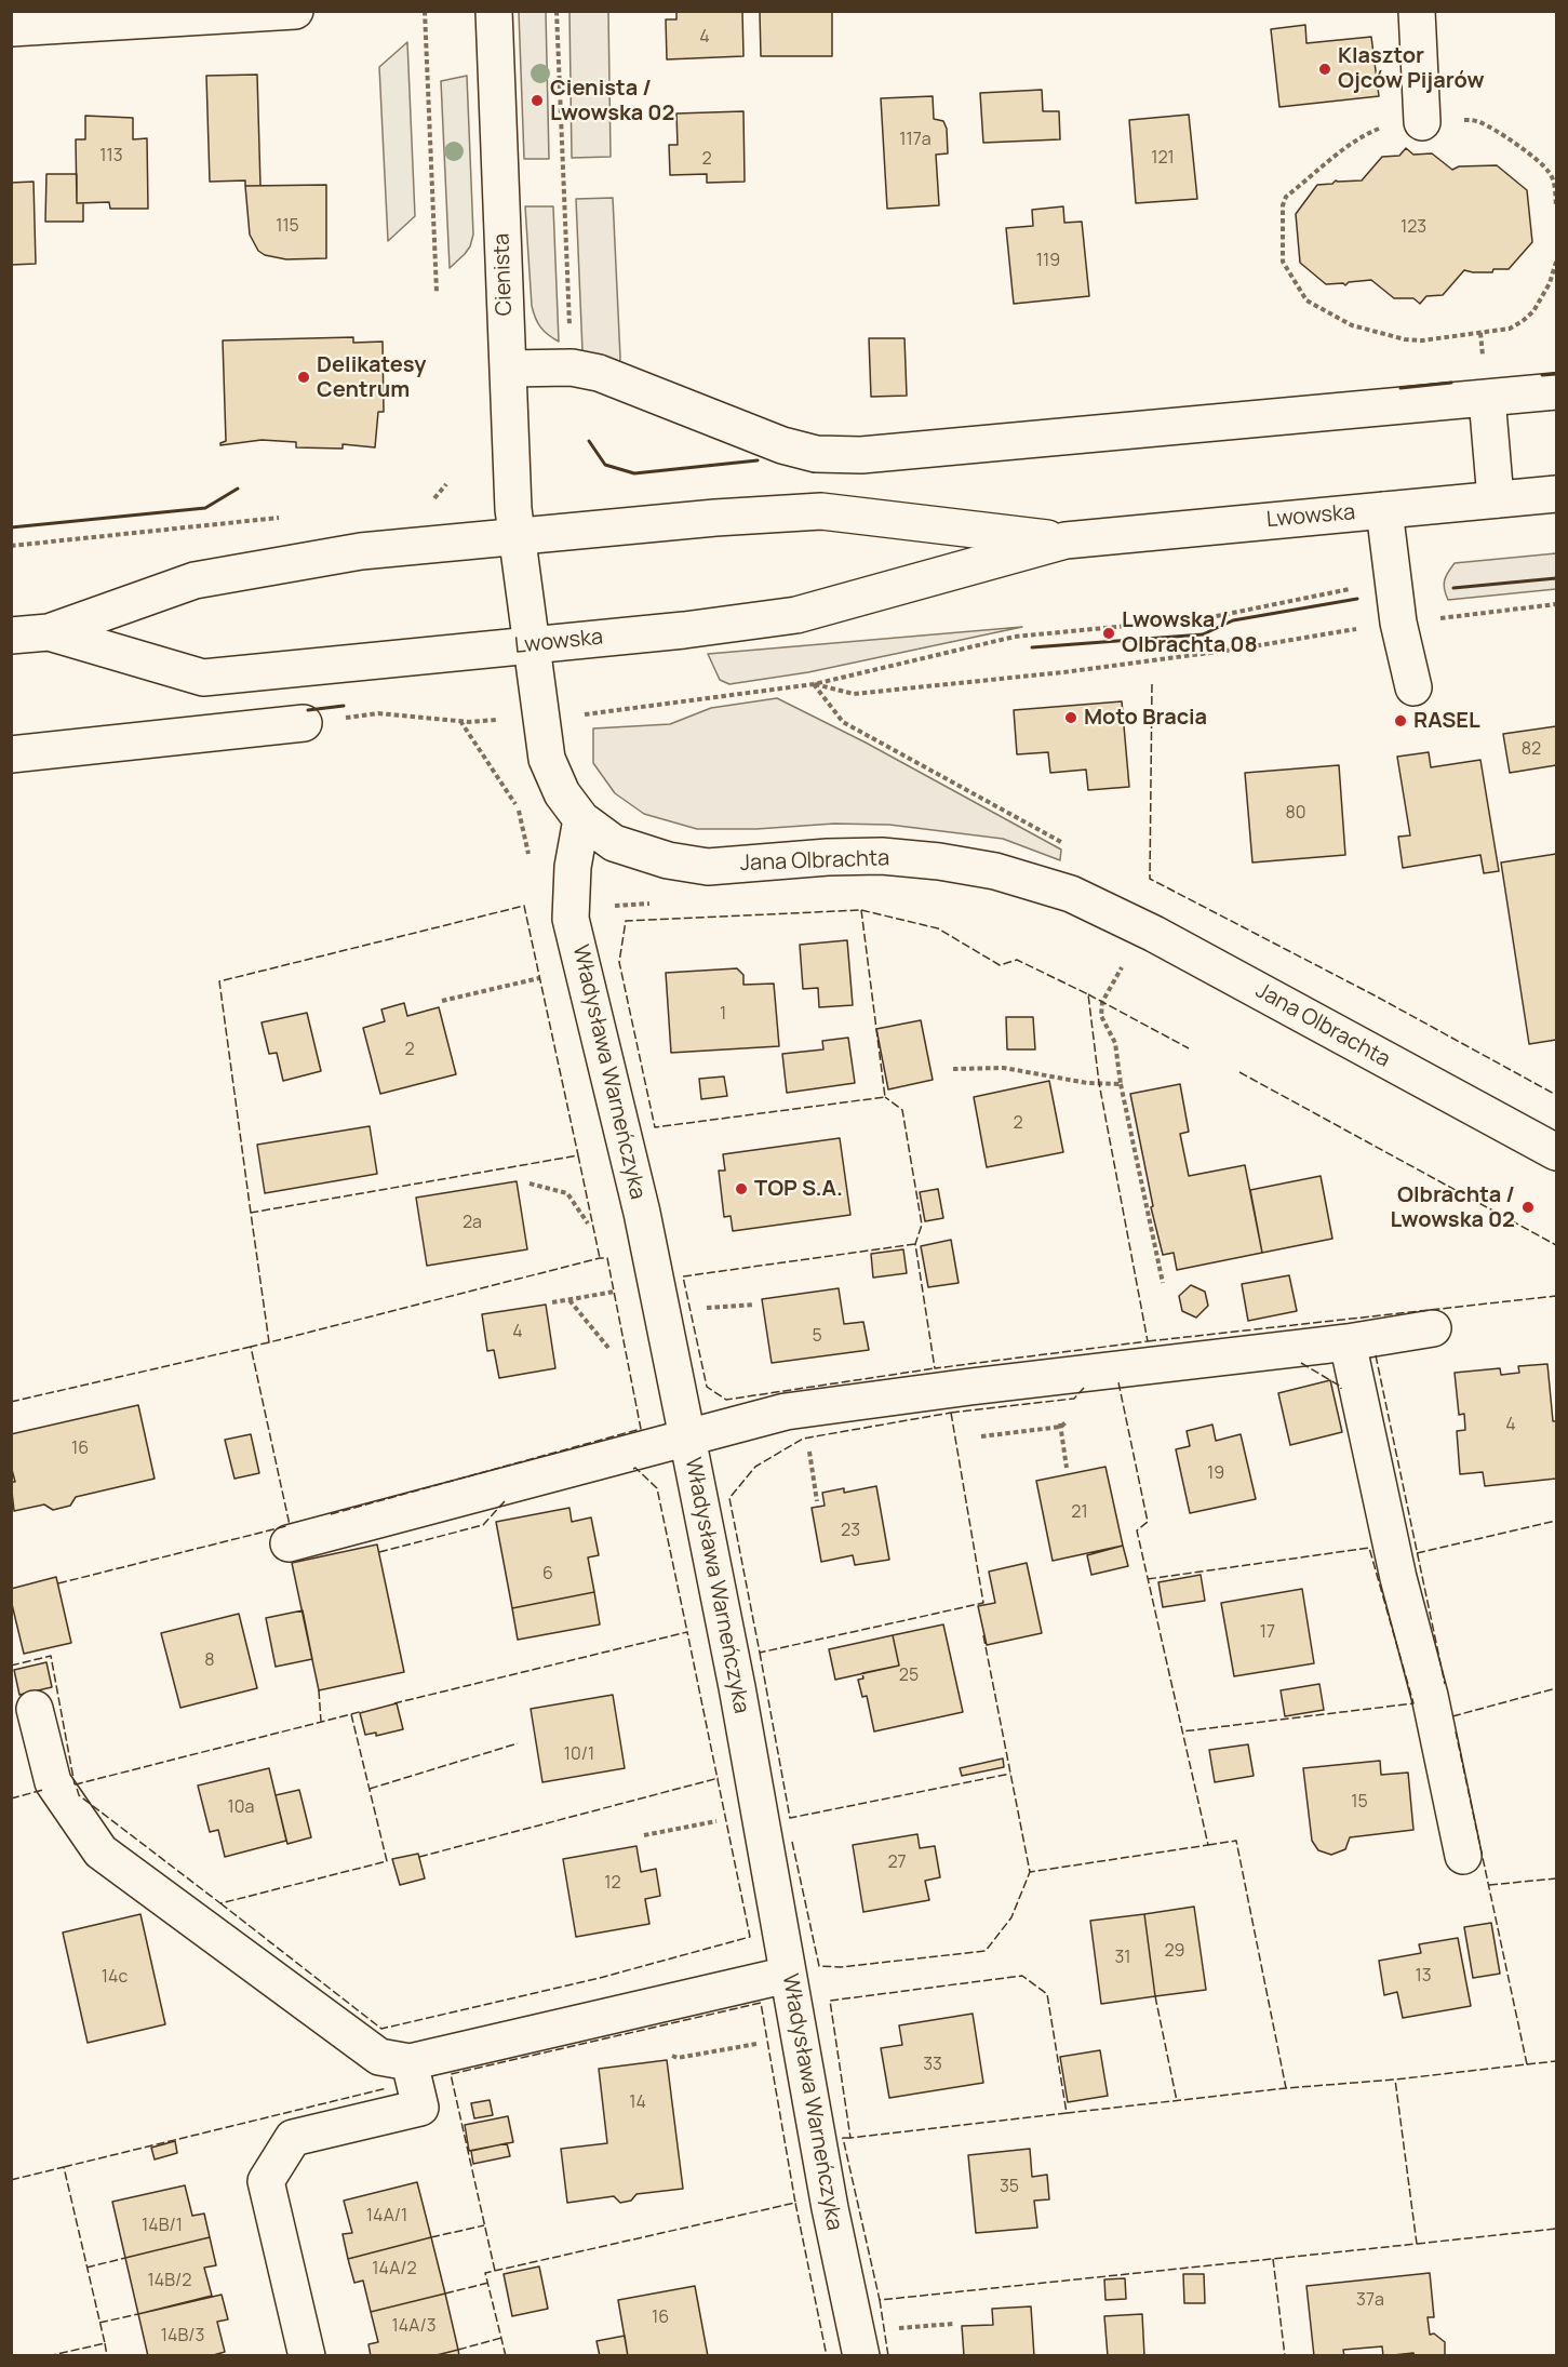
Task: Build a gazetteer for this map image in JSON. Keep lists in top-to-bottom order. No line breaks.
{"streets":{"street":["Cienista","Lwowska","Jana Olbrachta","Władysława Warneńczyka"]},"crossings":[["Cienista","Lwowska"],["Cienista","Jana Olbrachta"],["Lwowska","Jana Olbrachta"],["Jana Olbrachta","Władysława Warneńczyka"]],"places":["Klasztor Ojców Pijarów","Cienista / Lwowska 02","Delikatesy Centrum","Lwowska / Olbrachta 08","Moto Bracia","RASEL","TOP S.A.","Olbrachta / Lwowska 02"],"house_numbers":["4","117a","113","121","2","115","123","119","82","80","1","2","2","2a","4","5","4","16","19","21","23","6","17","8","25","10/1","15","10a","27","12","29","31","13","14c","33","14","35","14A/1","14B/1","14A/2","14B/2","37a","16","14A/3","14B/3"]}
